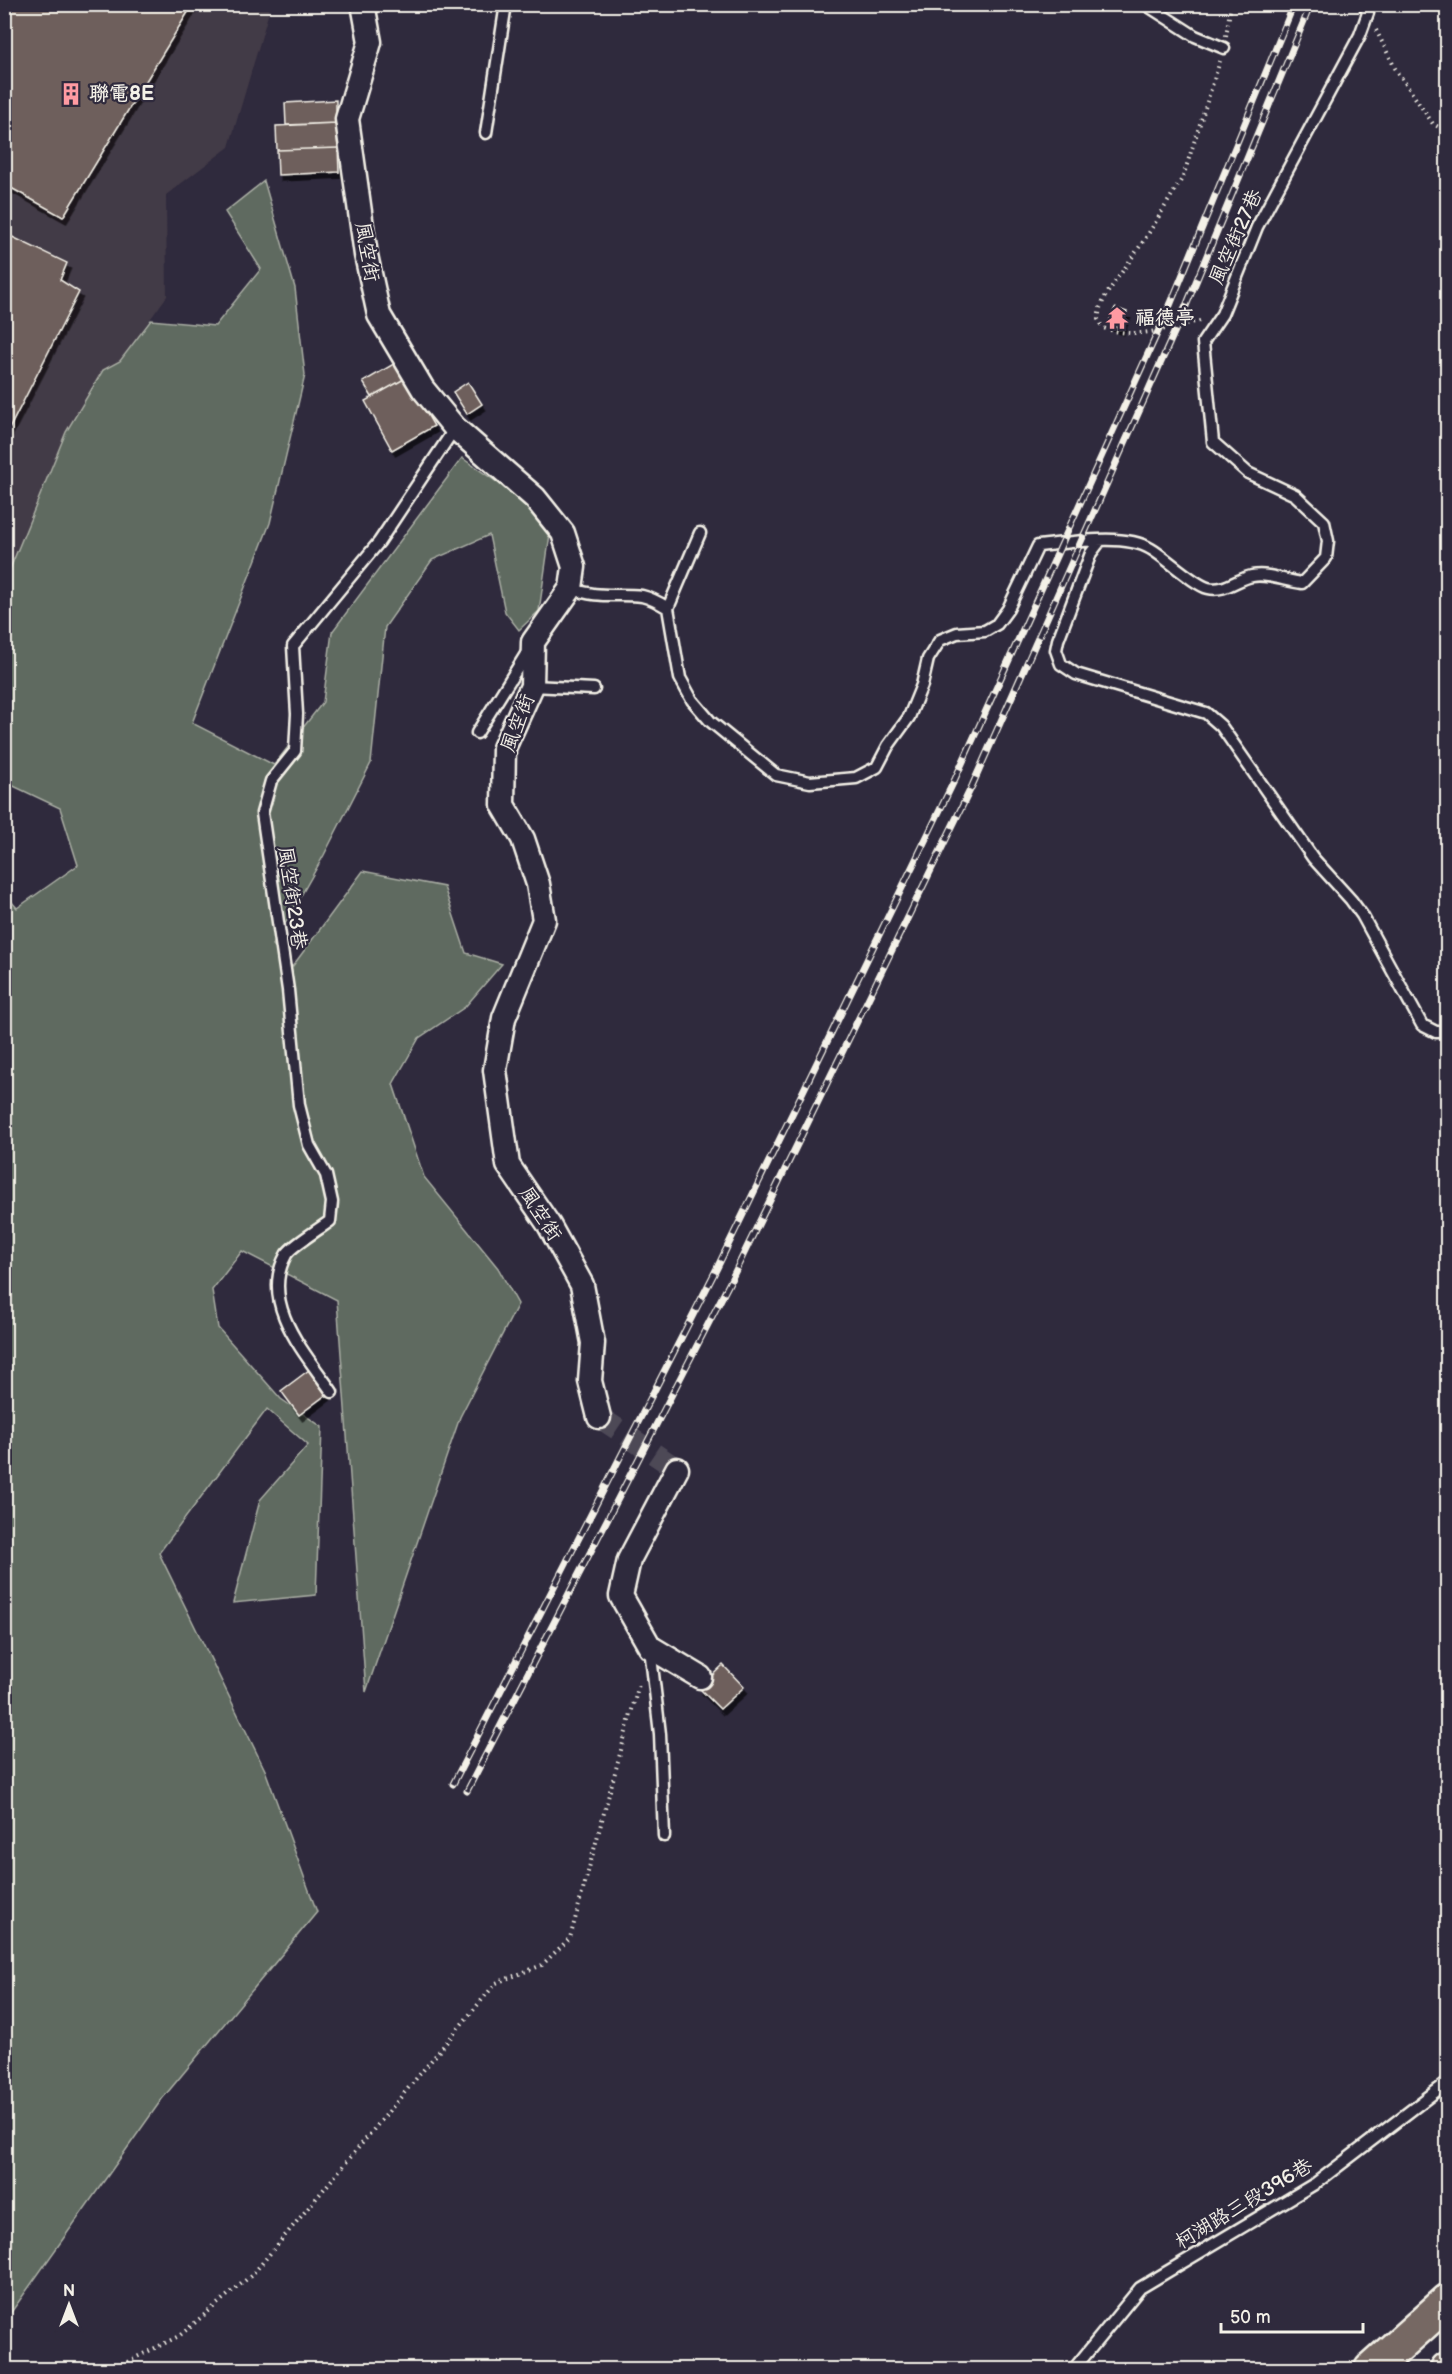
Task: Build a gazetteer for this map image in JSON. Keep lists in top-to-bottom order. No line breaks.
{"streets":{"street":["風空街"],"lane":["風空街27巷","風空街23巷","柯湖路三段396巷"]},"crossings":[["風空街","風空街23巷"]],"places":{"building":["聯電8E"],"temple":["福德亭"]},"scale_bar":"50 m","north":"top"}
